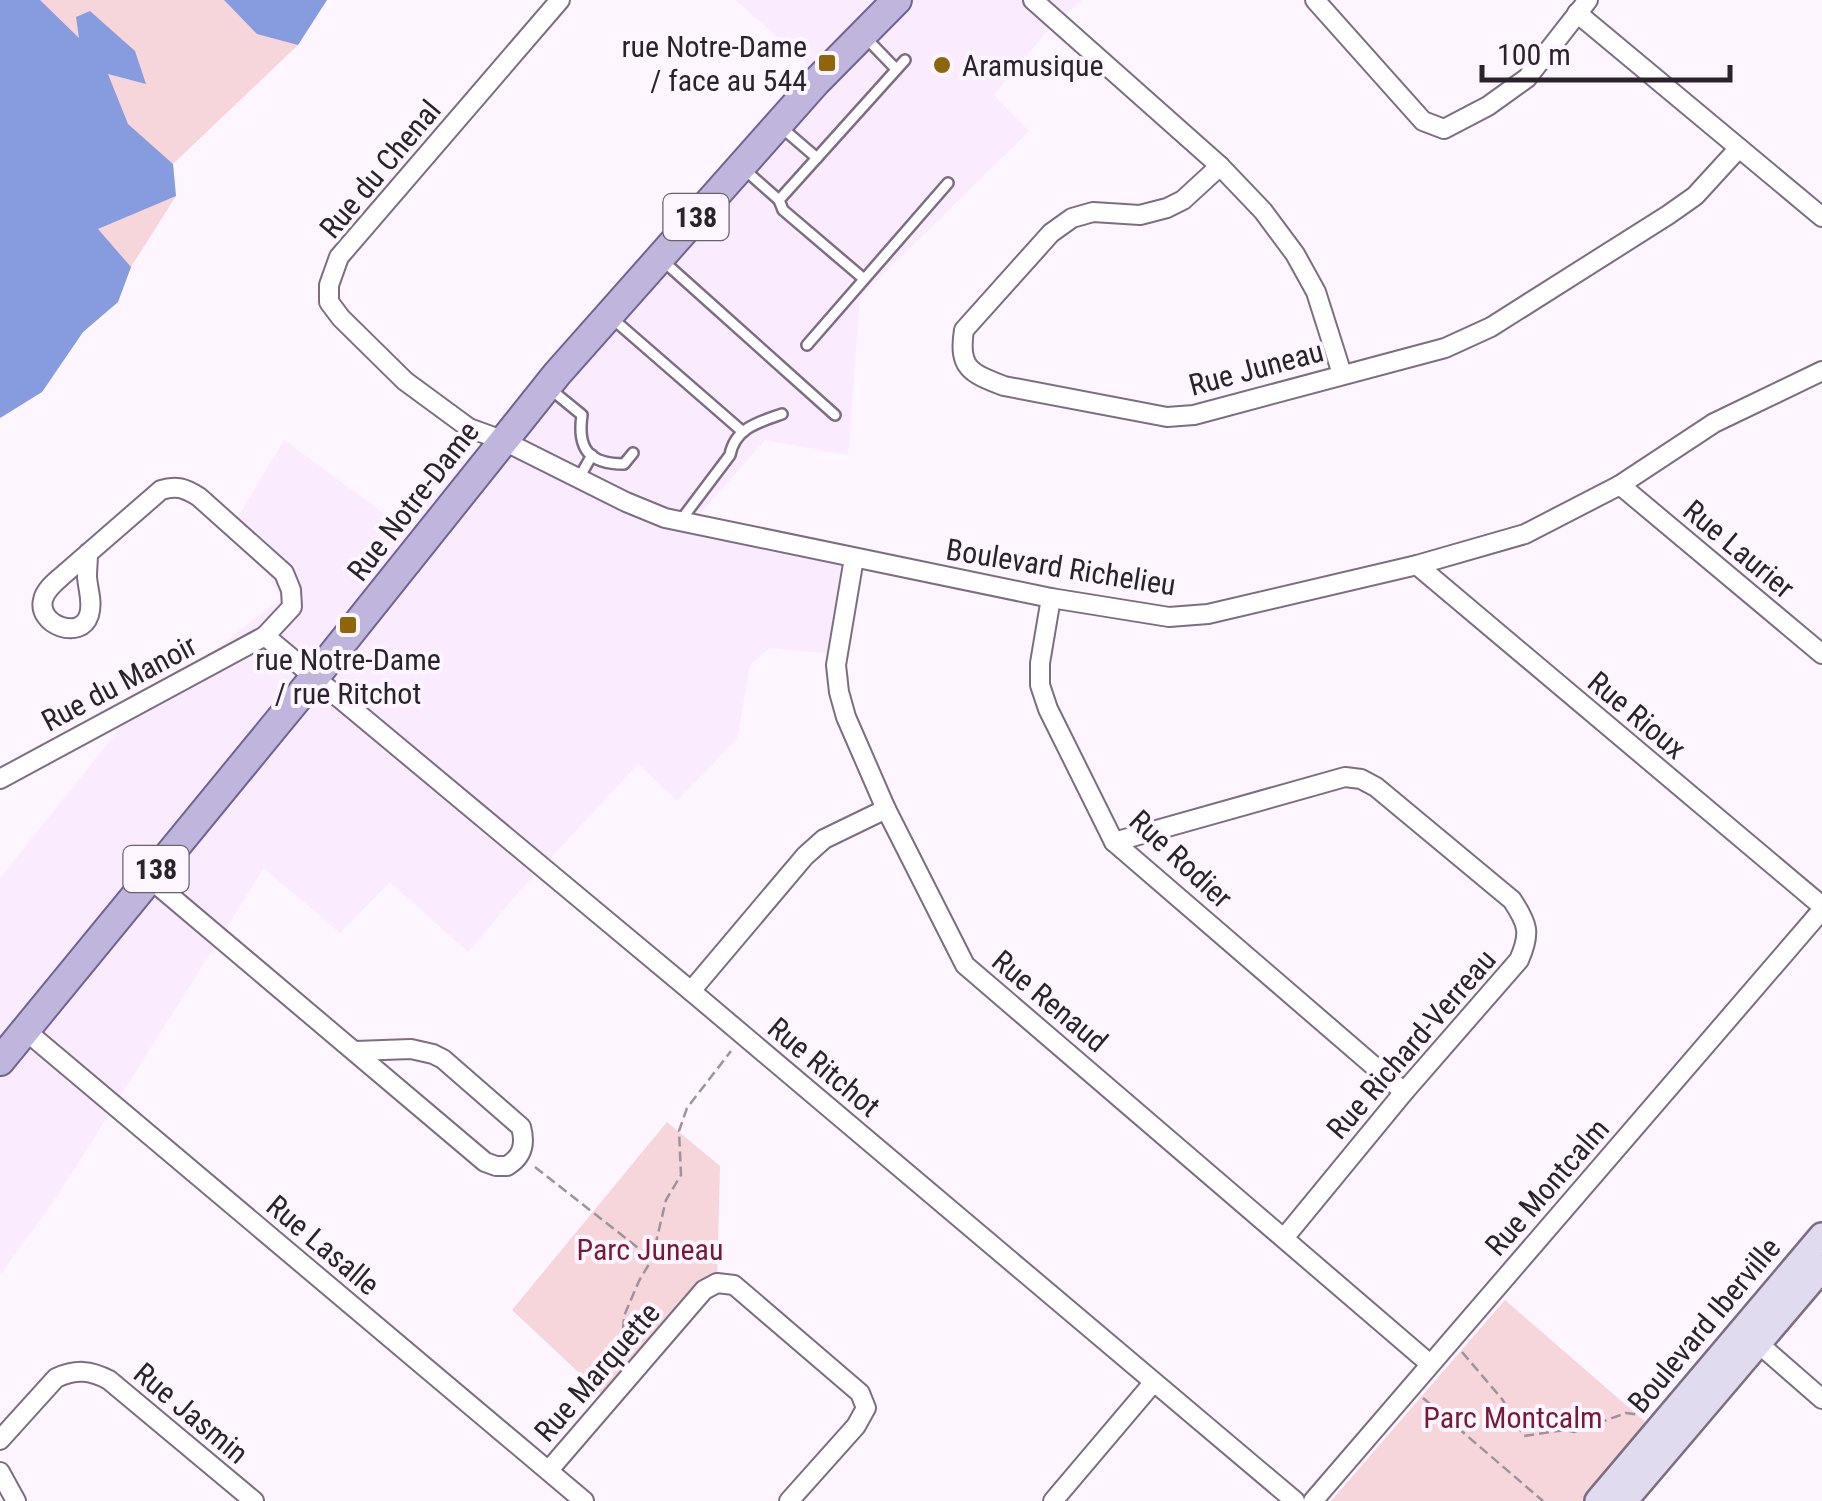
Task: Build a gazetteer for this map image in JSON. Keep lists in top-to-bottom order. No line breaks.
{"streets":{"main road":["138","Rue Notre-Dame"],"street":["Rue du Chenal","Rue Juneau","Rue Laurier","Boulevard Richelieu","Rue du Manoir","Rue Rioux","Rue Rodier","Rue Renaud","Rue Richard-Verreau","Rue Ritchot","Rue Montcalm","Rue Lasalle","Boulevard Iberville","Rue Marquette","Rue Jasmin"]},"crossings":[["Rue du Chenal","Rue Notre-Dame"],["Rue du Chenal","Boulevard Richelieu"],["Rue Notre-Dame","Boulevard Richelieu"],["Rue Notre-Dame","Rue Ritchot"],["Rue Notre-Dame","Rue Lasalle"],["Rue Laurier","Boulevard Richelieu"],["Boulevard Richelieu","Rue Rioux"],["Boulevard Richelieu","Rue Rodier"],["Boulevard Richelieu","Rue Renaud"],["Rue du Manoir","Rue Ritchot"],["Rue Rioux","Rue Montcalm"],["Rue Rodier","Rue Richard-Verreau"],["Rue Renaud","Rue Richard-Verreau"],["Rue Renaud","Rue Montcalm"],["Rue Lasalle","Rue Marquette"]],"parks":["Parc Juneau","Parc Montcalm"],"places":{"transit":["rue Notre-Dame / face au 544","rue Notre-Dame / rue Ritchot"],"other":["Aramusique"]},"scale_bar":"100 m"}
